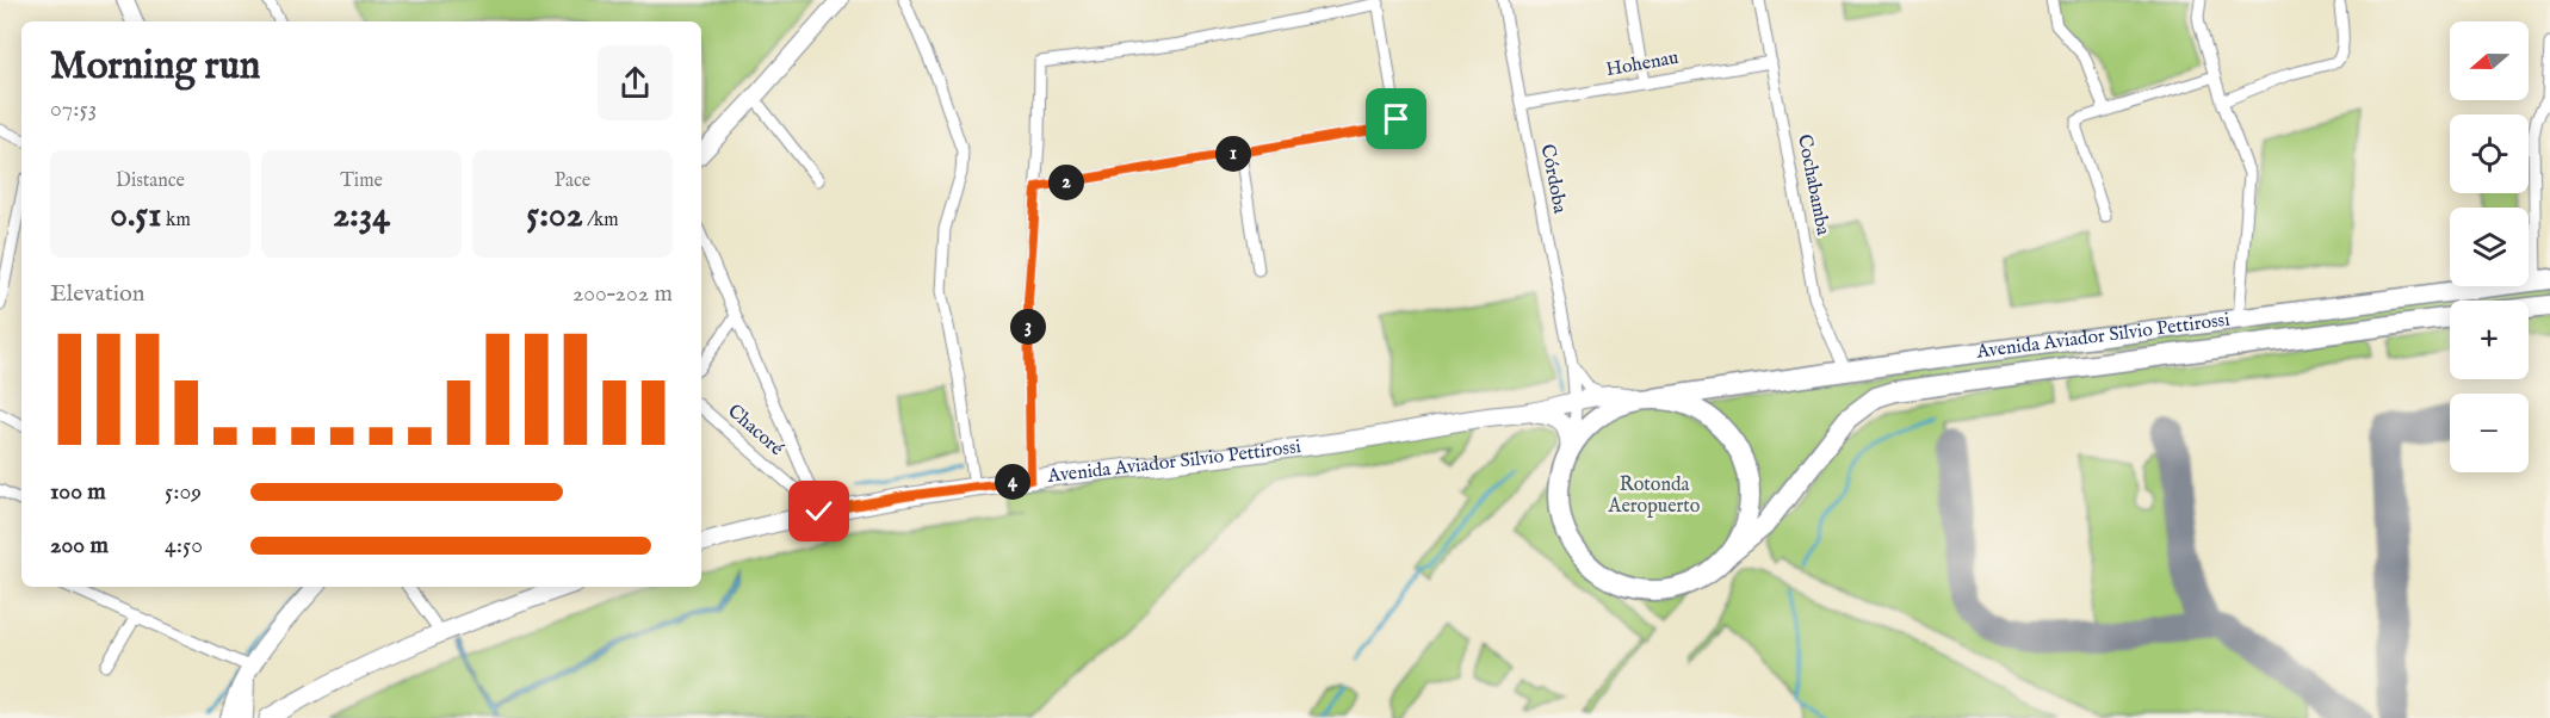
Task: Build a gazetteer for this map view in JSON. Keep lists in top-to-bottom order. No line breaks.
{"streets":{"highway":["Avenida Aviador Silvio Pettirossi"],"street":["Hohenau","Córdoba","Cochabamba","Chacoré"]},"crossings":[["Hohenau","Córdoba"],["Hohenau","Cochabamba"],["Córdoba","Avenida Aviador Silvio Pettirossi"],["Cochabamba","Avenida Aviador Silvio Pettirossi"],["Avenida Aviador Silvio Pettirossi","Chacoré"]],"parks":["Rotonda Aeropuerto"],"north":"left","page":{"map_buttons":["+","−"],"heading":["Morning run","07:53"],"pins":["1","2","3","4"],"stats":[["Distance","0.51 km"],["Time","2:34"],["Pace","5:02 /km"]],"chart":["Elevation","200–202 m"],"list":[{"name":"100 m","note":"5:09"},{"name":"200 m","note":"4:50"}]}}
